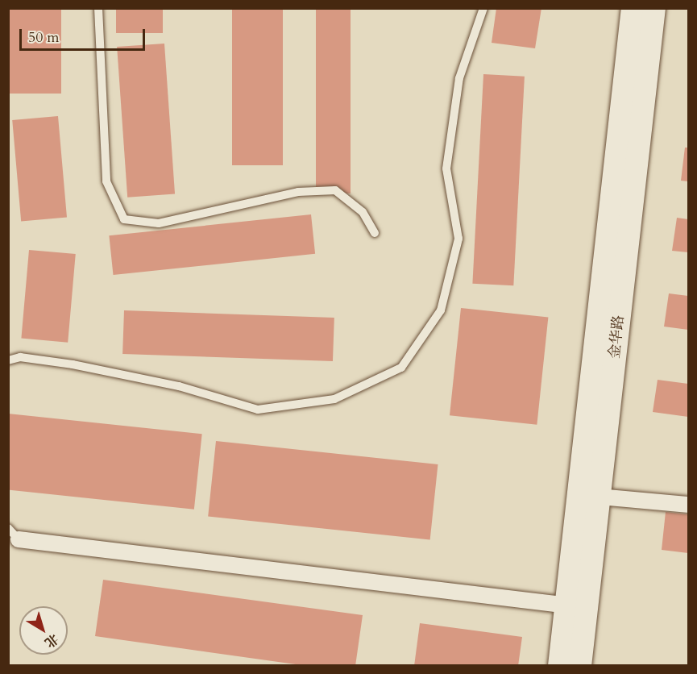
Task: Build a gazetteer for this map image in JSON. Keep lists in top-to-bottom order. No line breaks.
{"streets":{"main road":["金华路"]},"scale_bar":"50 m","north":"bottom right"}
